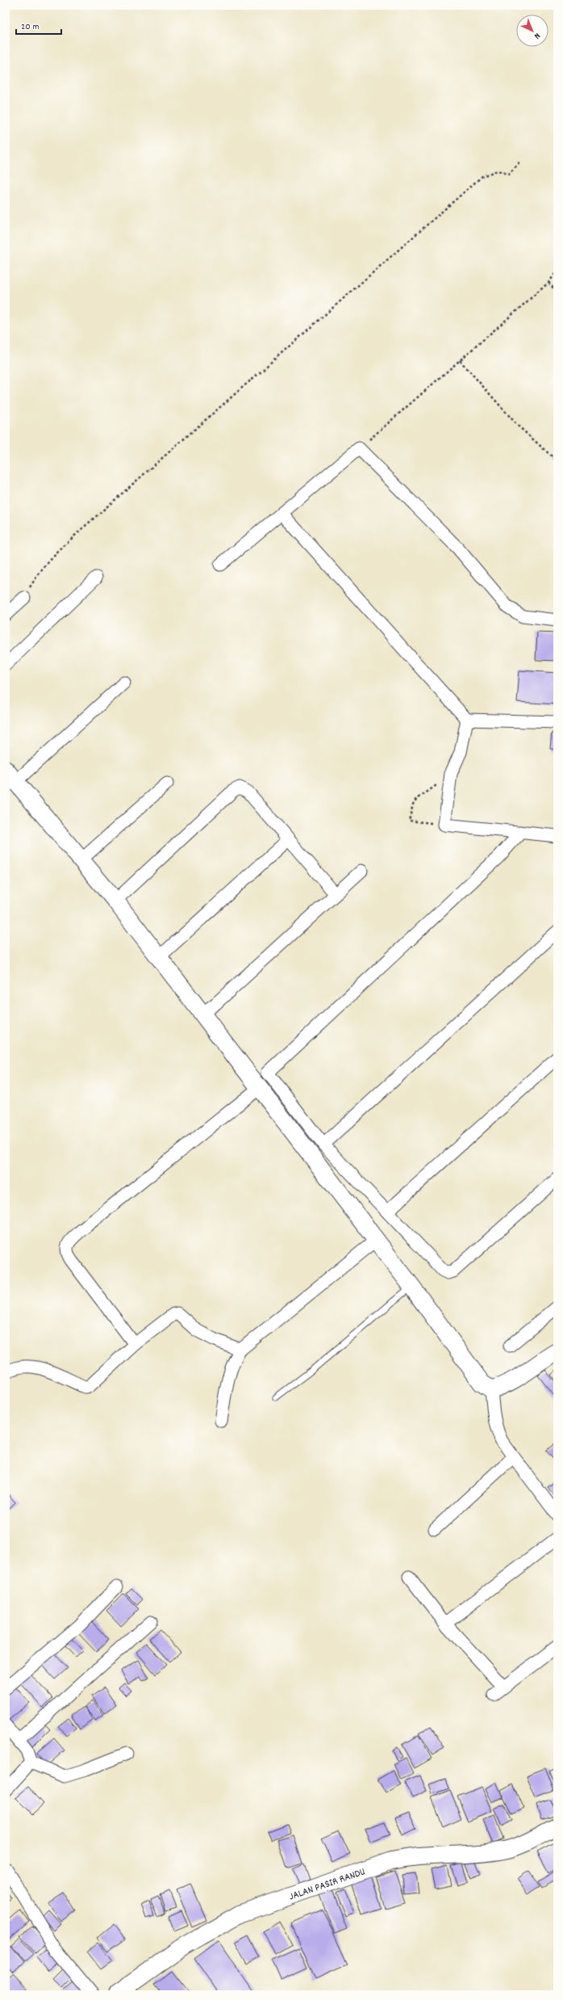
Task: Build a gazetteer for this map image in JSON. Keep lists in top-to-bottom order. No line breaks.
{"streets":{"street":["JALAN PASIR RANDU"]},"scale_bar":"20 m","north":"bottom right"}
